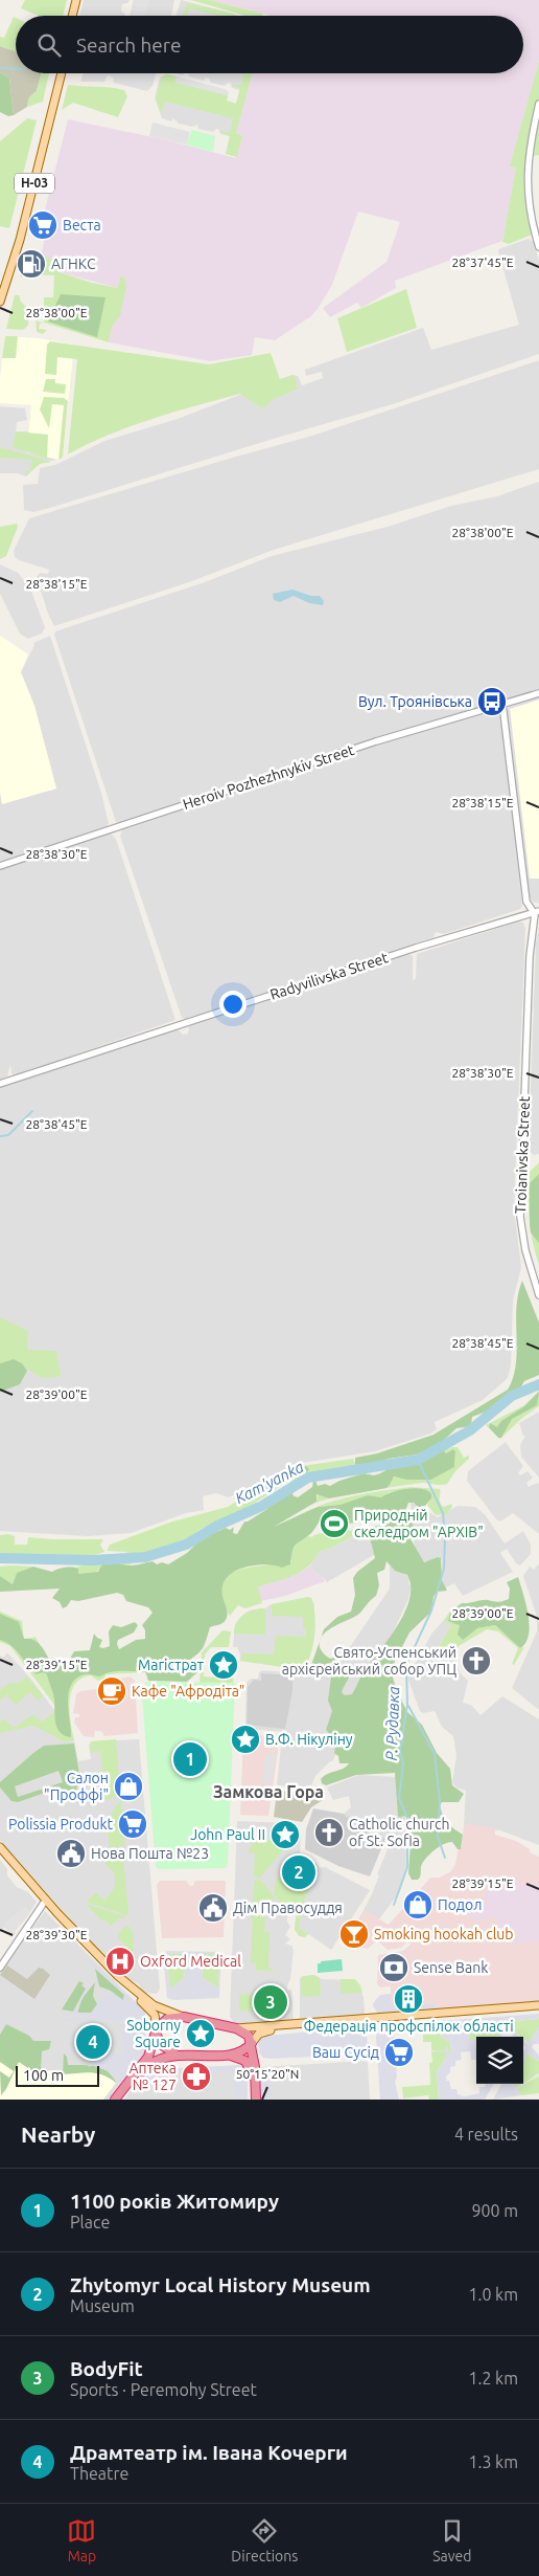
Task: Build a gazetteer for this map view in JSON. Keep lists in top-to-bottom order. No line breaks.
{"streets":{"main road":["Н-03"],"street":["Heroiv Pozhezhnykiv Street","Radyvilivska Street","Troianivska Street"]},"crossings":[["Heroiv Pozhezhnykiv Street","Troianivska Street"],["Radyvilivska Street","Troianivska Street"]],"districts":["Замкова Гора"],"water":["Kam'yanka","Р. Рудавка"],"places":{"supermarket":["Веста","Polissia Produkt","Ваш Сусід"],"fuel station":["АГНКС"],"bus stop":["Вул. Троянівська"],"sports":["Природній скеледром \"АРХІВ\""],"church":["Свято-Успенський архієрейський собор УПЦ","Catholic church of St. Sofia"],"place":["Магістрат","В.Ф. Нікуліну","John Paul II","Soborny Square"],"cafe":["Кафе \"Афродіта\""],"shop":["Салон \"Проффі\"","Подол"],"public building":["Нова Пошта №23","Дім Правосуддя"],"bar":["Smoking hookah club"],"hospital":["Oxford Medical"],"bank":["Sense Bank"],"building":["Федерація профспілок області"],"pharmacy":["Аптека № 127"]},"scale_bar":"100 m","page":{"search":"Search here","pins":["1","2","3","4"],"scale":"100 m","heading":["Nearby","4 results"],"list":[{"mark":"1","name":"1100 років Житомиру","note":"Place","value":"900 m"},{"mark":"2","name":"Zhytomyr Local History Museum","note":"Museum","value":"1.0 km"},{"mark":"3","name":"BodyFit","note":"Sports · Peremohy Street","value":"1.2 km"},{"mark":"4","name":"Драмтеатр ім. Івана Кочерги","note":"Theatre","value":"1.3 km"}],"nav":["Map","Directions","Saved"]},"coordinates":["28°37'45\"E","28°38'00\"E","28°38'15\"E","28°38'30\"E","28°38'45\"E","28°39'00\"E","28°39'15\"E","28°39'30\"E","50°15'20\"N"]}
